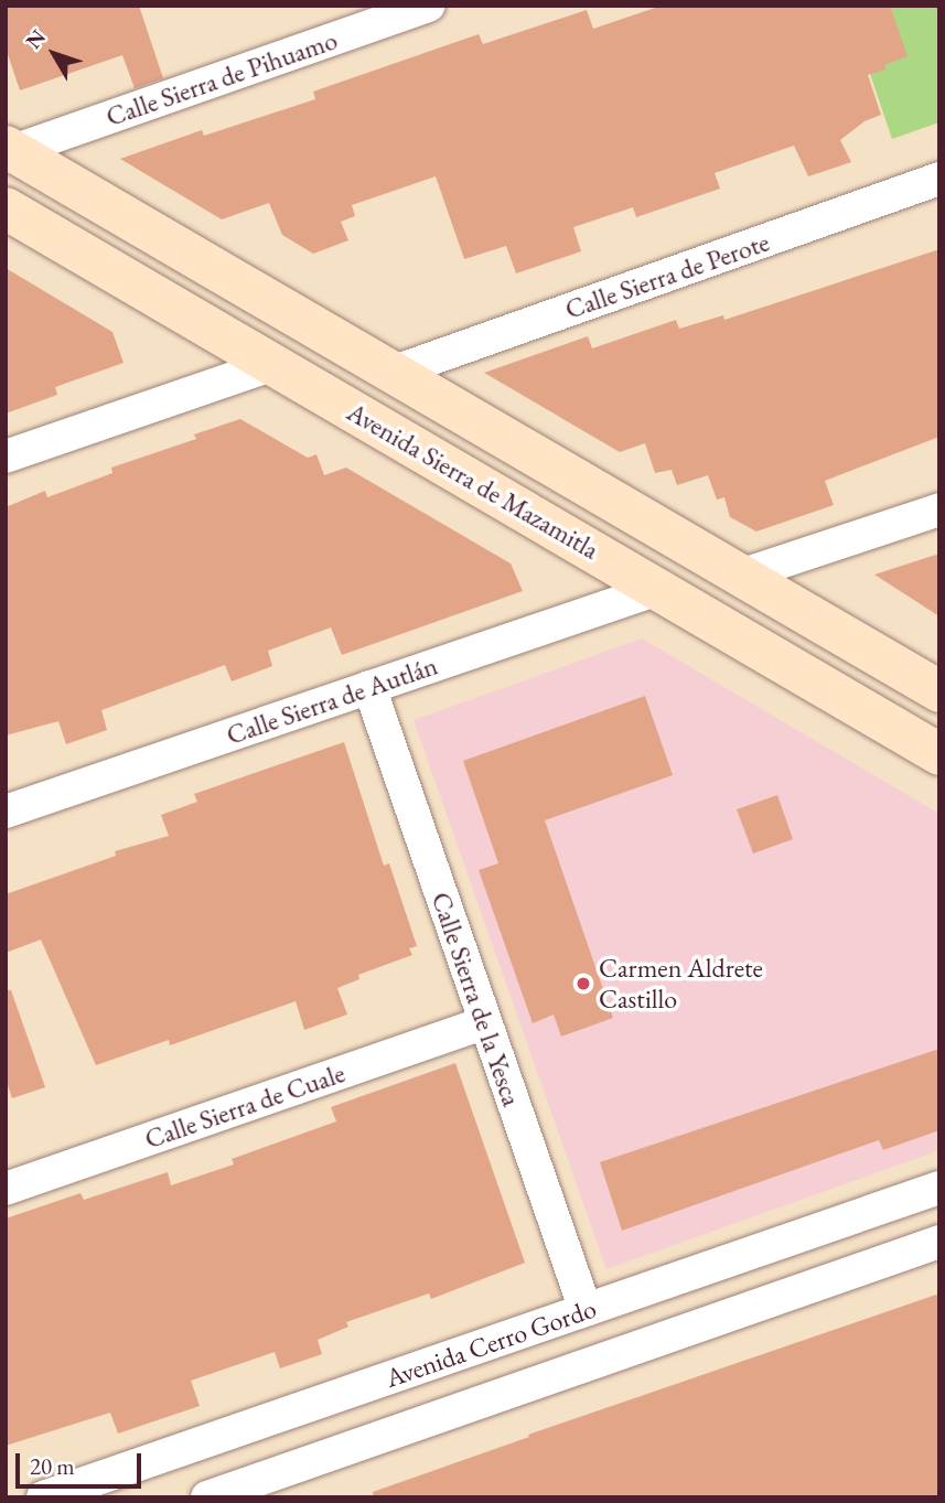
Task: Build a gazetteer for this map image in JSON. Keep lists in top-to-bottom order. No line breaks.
{"streets":{"street":["Calle Sierra de Pihuamo","Calle Sierra de Perote","Avenida Sierra de Mazamitla","Calle Sierra de Autlán","Calle Sierra de la Yesca","Calle Sierra de Cuale","Avenida Cerro Gordo"]},"crossings":[["Calle Sierra de Pihuamo","Avenida Sierra de Mazamitla"],["Calle Sierra de Perote","Avenida Sierra de Mazamitla"],["Avenida Sierra de Mazamitla","Calle Sierra de Autlán"],["Calle Sierra de Autlán","Calle Sierra de la Yesca"],["Calle Sierra de la Yesca","Calle Sierra de Cuale"],["Calle Sierra de la Yesca","Avenida Cerro Gordo"]],"places":["Carmen Aldrete Castillo"],"scale_bar":"20 m","north":"top left"}
